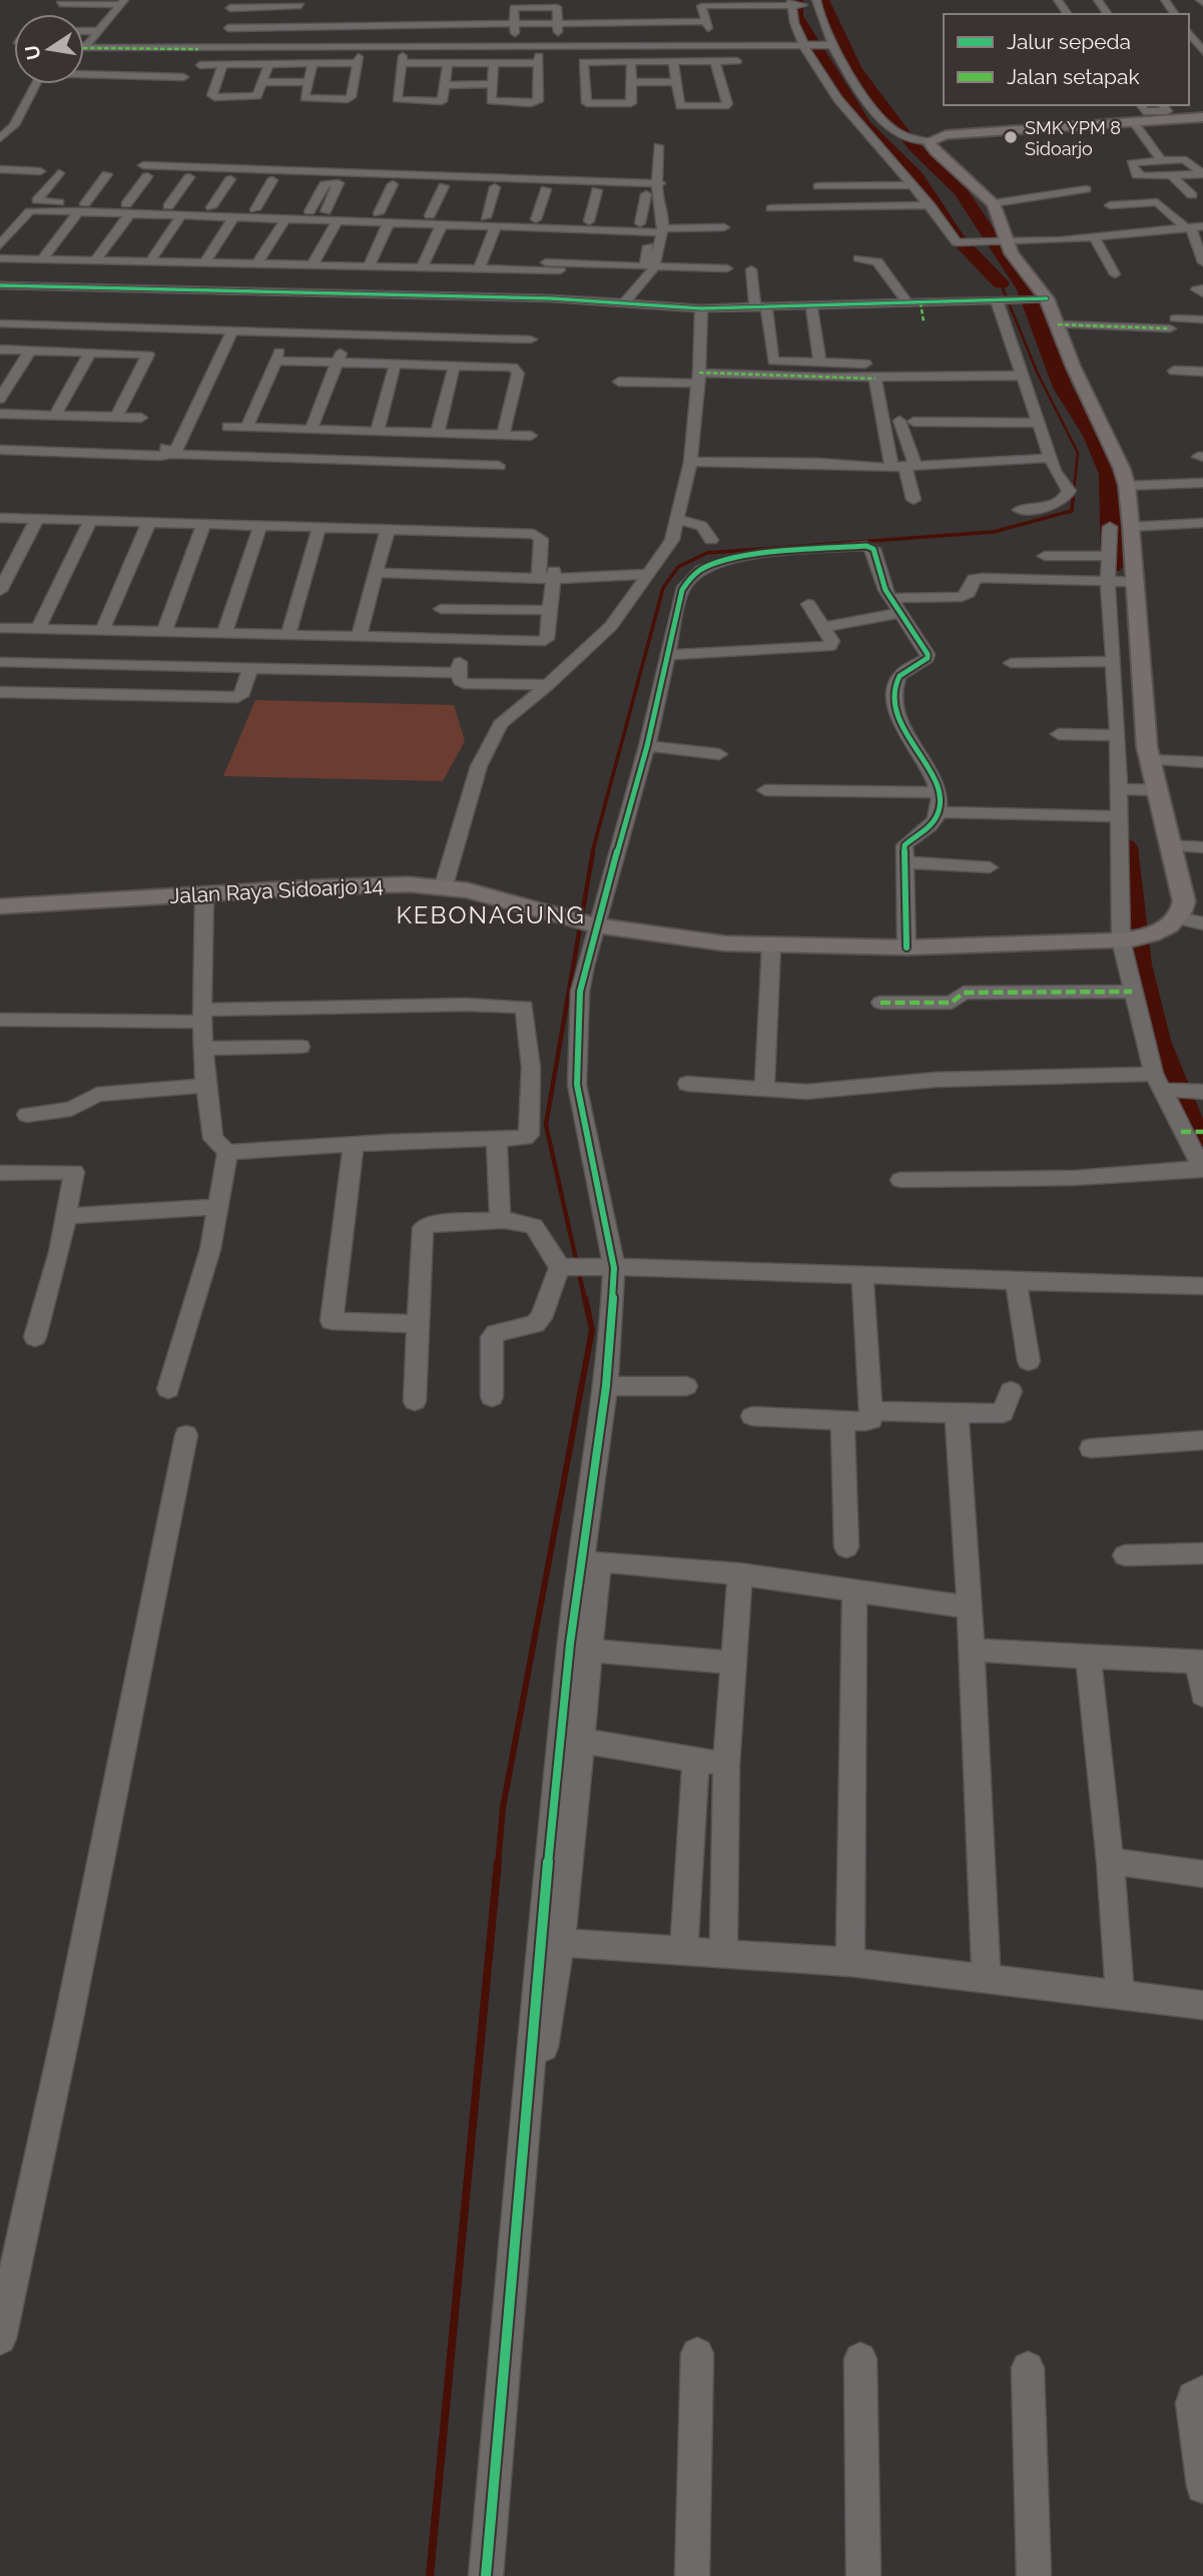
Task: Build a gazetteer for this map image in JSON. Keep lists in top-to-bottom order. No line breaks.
{"streets":{"main road":["Jalan Raya Sidoarjo 14"]},"districts":["KEBONAGUNG"],"places":["SMK YPM 8 Sidoarjo"],"legend":["Jalur sepeda","Jalan setapak"],"north":"left"}
